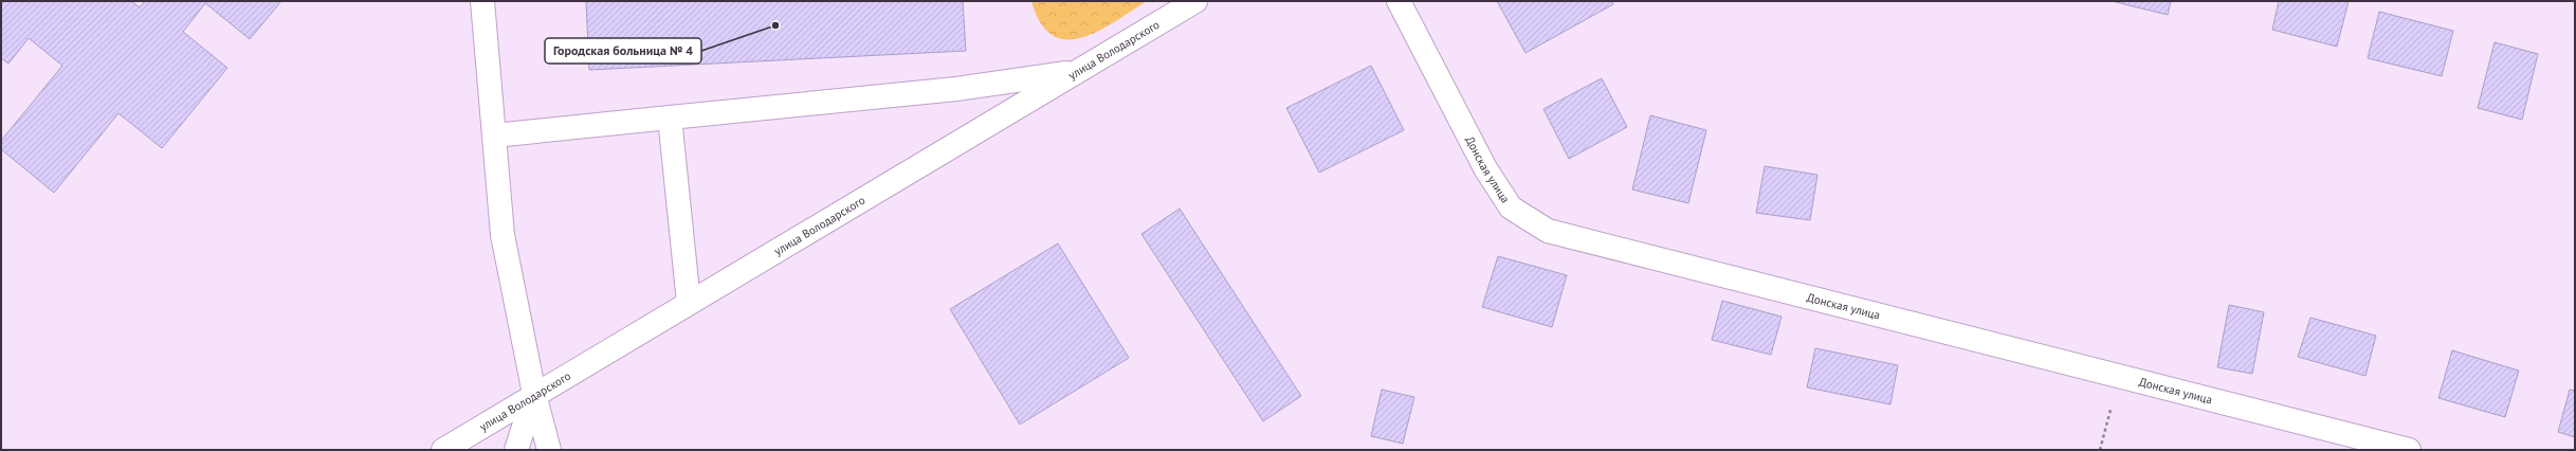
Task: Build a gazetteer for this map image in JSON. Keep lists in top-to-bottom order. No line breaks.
{"streets":{"street":["улица Володарского","Донская улица"]},"places":["Городская больница № 4"]}
